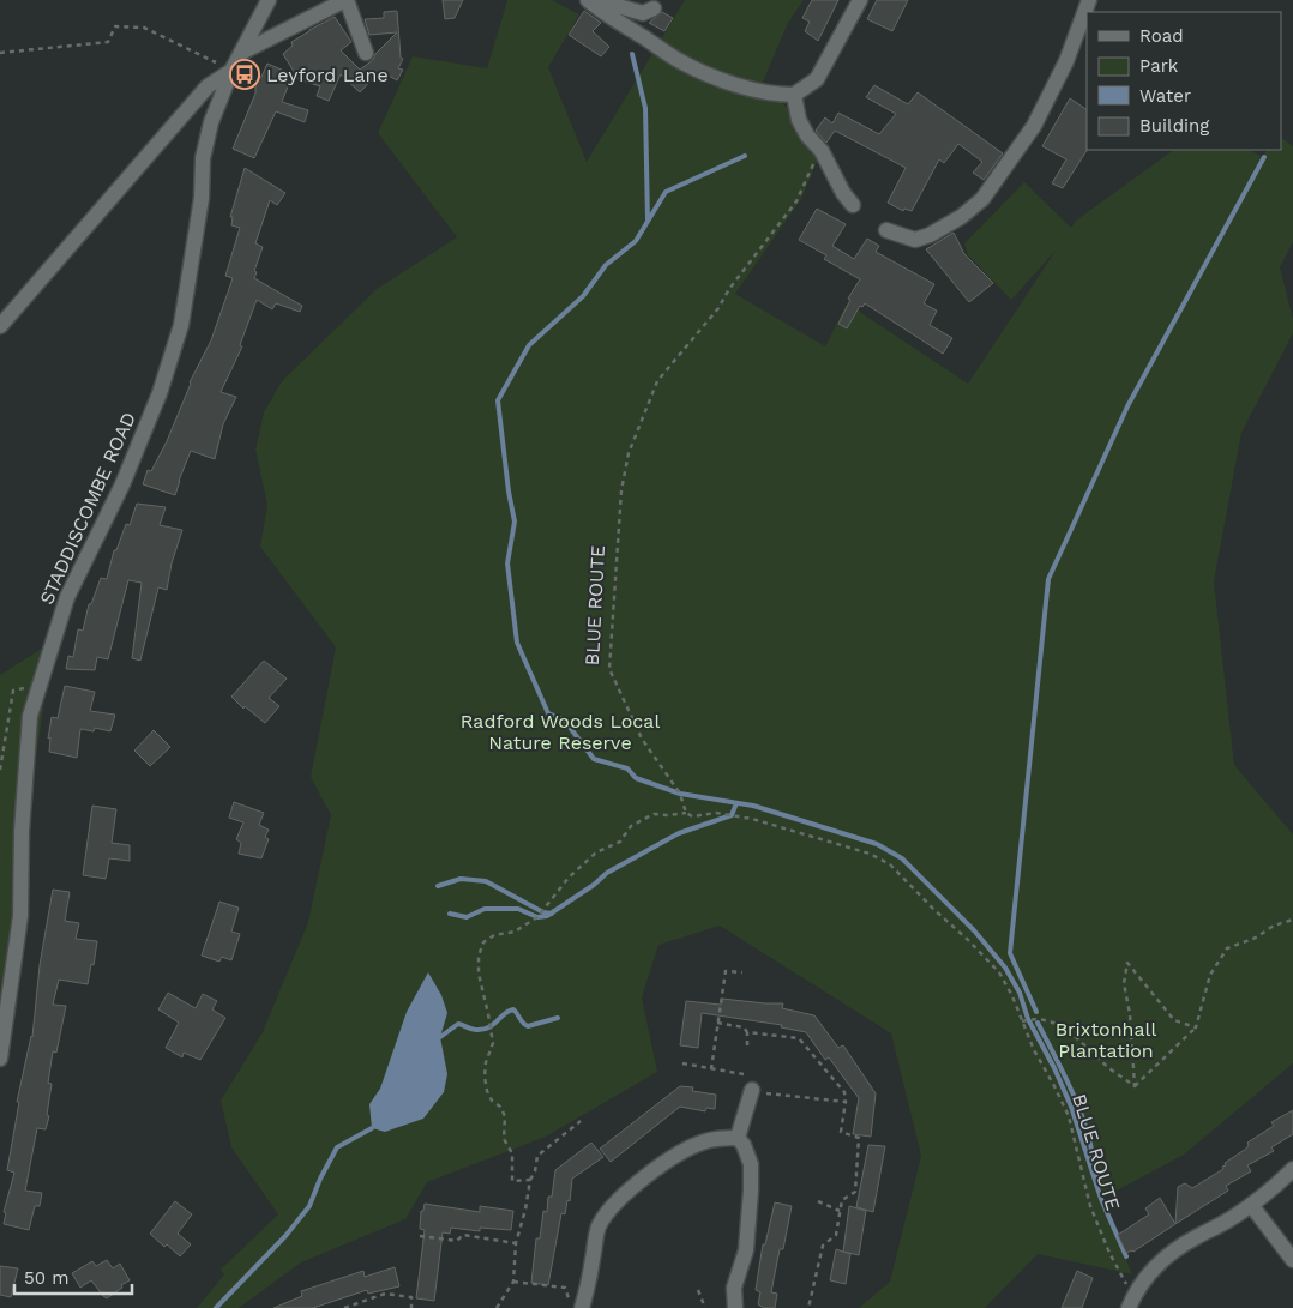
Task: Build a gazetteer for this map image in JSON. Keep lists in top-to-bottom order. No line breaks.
{"streets":{"street":["STADDISCOMBE ROAD"],"path":["BLUE ROUTE"]},"parks":["Radford Woods Local Nature Reserve","Brixtonhall Plantation"],"places":{"bus stop":["Leyford Lane"]},"legend":["Road","Park","Water","Building"],"scale_bar":"50 m"}
